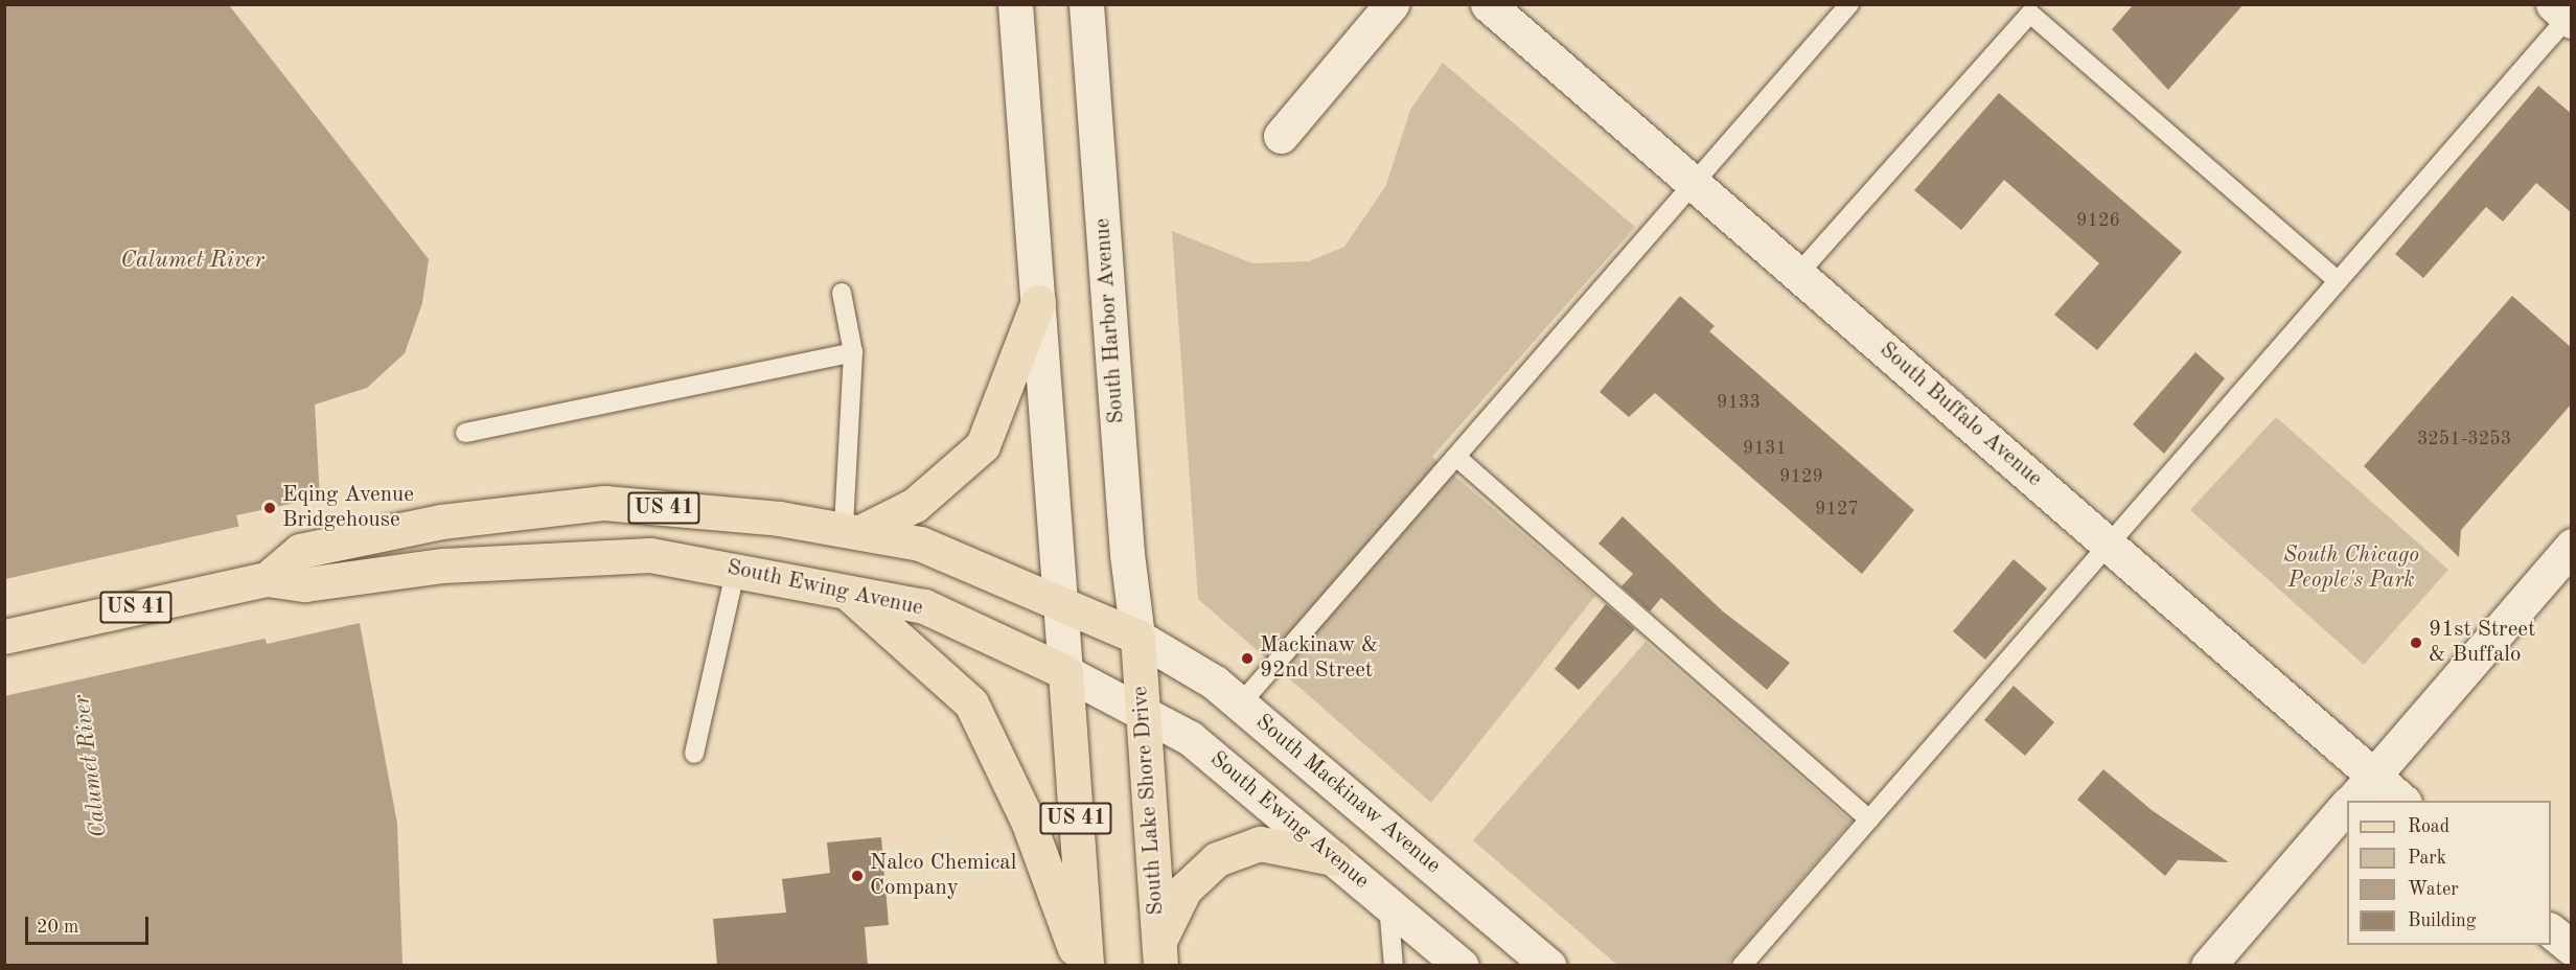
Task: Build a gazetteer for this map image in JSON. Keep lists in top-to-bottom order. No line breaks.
{"streets":{"main road":["South Harbor Avenue","South Buffalo Avenue","US 41","South Ewing Avenue","South Mackinaw Avenue","South Lake Shore Drive"]},"crossings":[["South Harbor Avenue","South Ewing Avenue"],["South Harbor Avenue","South Mackinaw Avenue"],["South Harbor Avenue","South Lake Shore Drive"],["US 41","South Ewing Avenue"],["South Ewing Avenue","South Mackinaw Avenue"],["South Ewing Avenue","South Lake Shore Drive"],["South Mackinaw Avenue","South Lake Shore Drive"]],"water":["Calumet River"],"parks":["South Chicago People's Park"],"places":["Eqing Avenue Bridgehouse","91st Street & Buffalo","Mackinaw & 92nd Street","Nalco Chemical Company"],"house_numbers":["9126","9133","3251-3253","9131","9129","9127"],"legend":["Road","Park","Water","Building"],"scale_bar":"20 m"}
